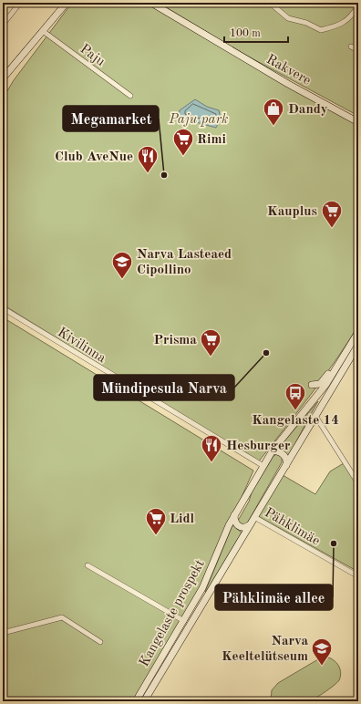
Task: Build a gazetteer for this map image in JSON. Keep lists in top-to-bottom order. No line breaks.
{"streets":{"main road":["Rakvere","Kangelaste prospekt"],"street":["Paju","Kivilinna","Pähklimäe"]},"crossings":[["Kivilinna","Kangelaste prospekt"],["Pähklimäe","Kangelaste prospekt"]],"parks":["Paju park"],"places":{"shop":["Dandy"],"supermarket":["Rimi","Kauplus","Prisma","Lidl"],"restaurant":["Club AveNue","Hesburger"],"other":["Megamarket","Mündipesula Narva","Pähklimäe allee"],"school or university":["Narva Lasteaed Cipollino","Narva Keeltelütseum"],"bus stop":["Kangelaste 14"]},"scale_bar":"100 m"}
